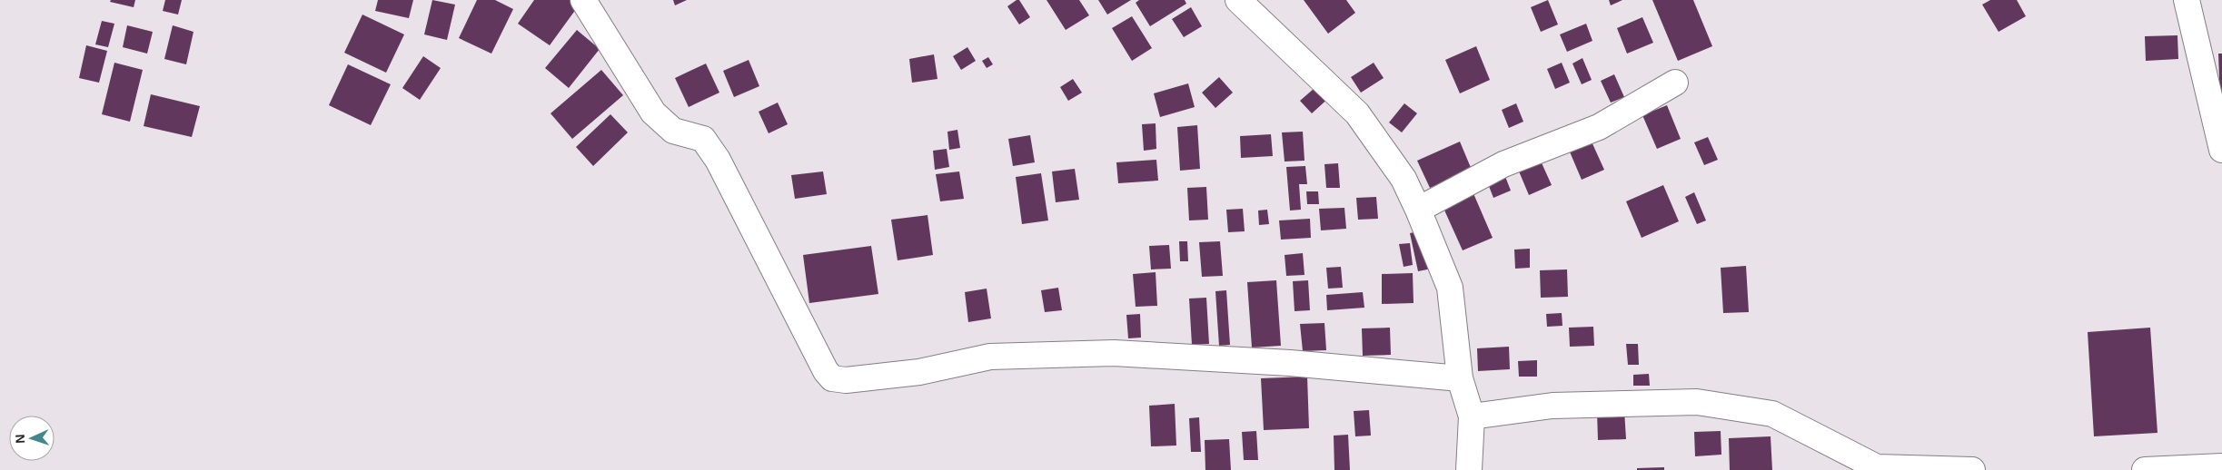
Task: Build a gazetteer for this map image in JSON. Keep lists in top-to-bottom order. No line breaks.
{"north":"left"}
